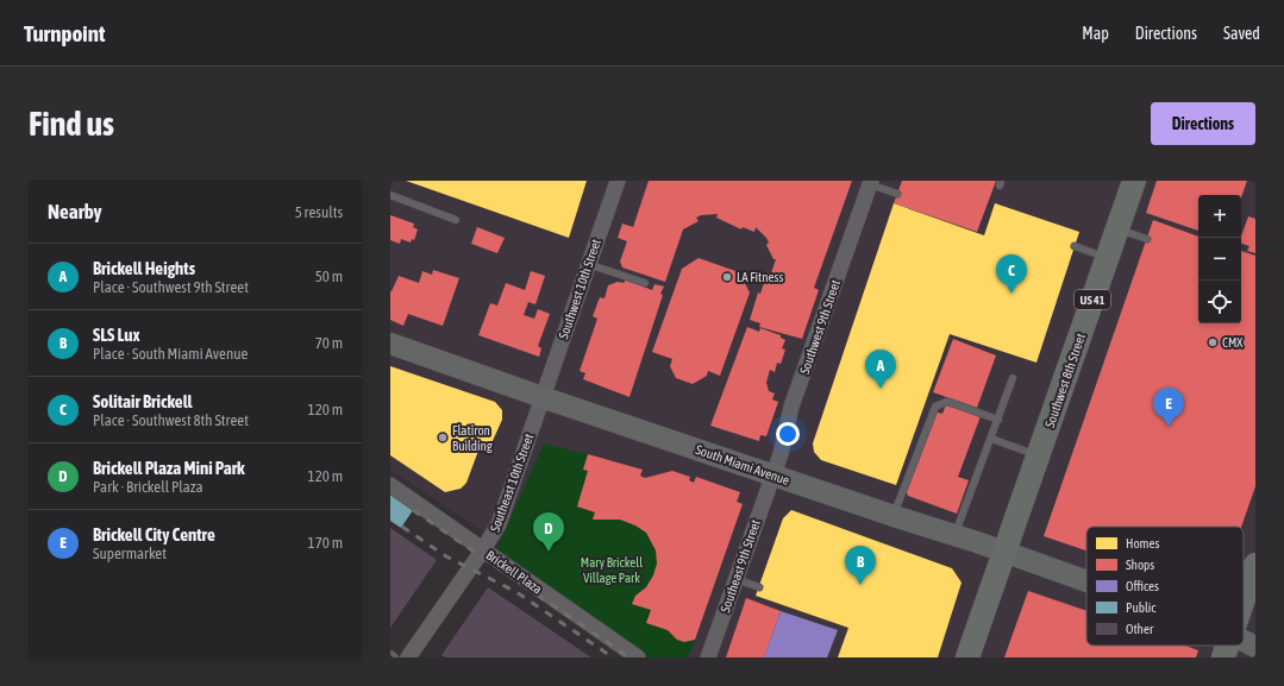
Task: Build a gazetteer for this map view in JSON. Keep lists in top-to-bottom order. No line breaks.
{"streets":{"main road":["US 41","Southwest 8th Street","South Miami Avenue"],"street":["Southwest 10th Street","Southwest 9th Street","Southeast 10th Street","Southeast 9th Street","Brickell Plaza"]},"crossings":[["Southwest 10th Street","South Miami Avenue"],["Southwest 10th Street","Southeast 10th Street"],["US 41","Southwest 8th Street"],["US 41","South Miami Avenue"],["Southwest 9th Street","South Miami Avenue"],["Southwest 9th Street","Southeast 9th Street"],["Southwest 8th Street","South Miami Avenue"],["South Miami Avenue","Southeast 10th Street"],["South Miami Avenue","Southeast 9th Street"],["Southeast 10th Street","Brickell Plaza"]],"parks":["Mary Brickell Village Park"],"places":["LA Fitness","CMX","Flatiron Building"],"legend":["Homes","Shops","Offices","Public","Other"],"page":{"header":"Turnpoint","nav":["Map","Directions","Saved"],"buttons":"Directions","title":"Find us","heading":["Nearby","5 results"],"map_buttons":["+","−"],"list":[{"mark":"A","name":"Brickell Heights","note":"Place · Southwest 9th Street","value":"50 m"},{"mark":"B","name":"SLS Lux","note":"Place · South Miami Avenue","value":"70 m"},{"mark":"C","name":"Solitair Brickell","note":"Place · Southwest 8th Street","value":"120 m"},{"mark":"D","name":"Brickell Plaza Mini Park","note":"Park · Brickell Plaza","value":"120 m"},{"mark":"E","name":"Brickell City Centre","note":"Supermarket","value":"170 m"}],"pins":["C","A","E","D","B"]}}
